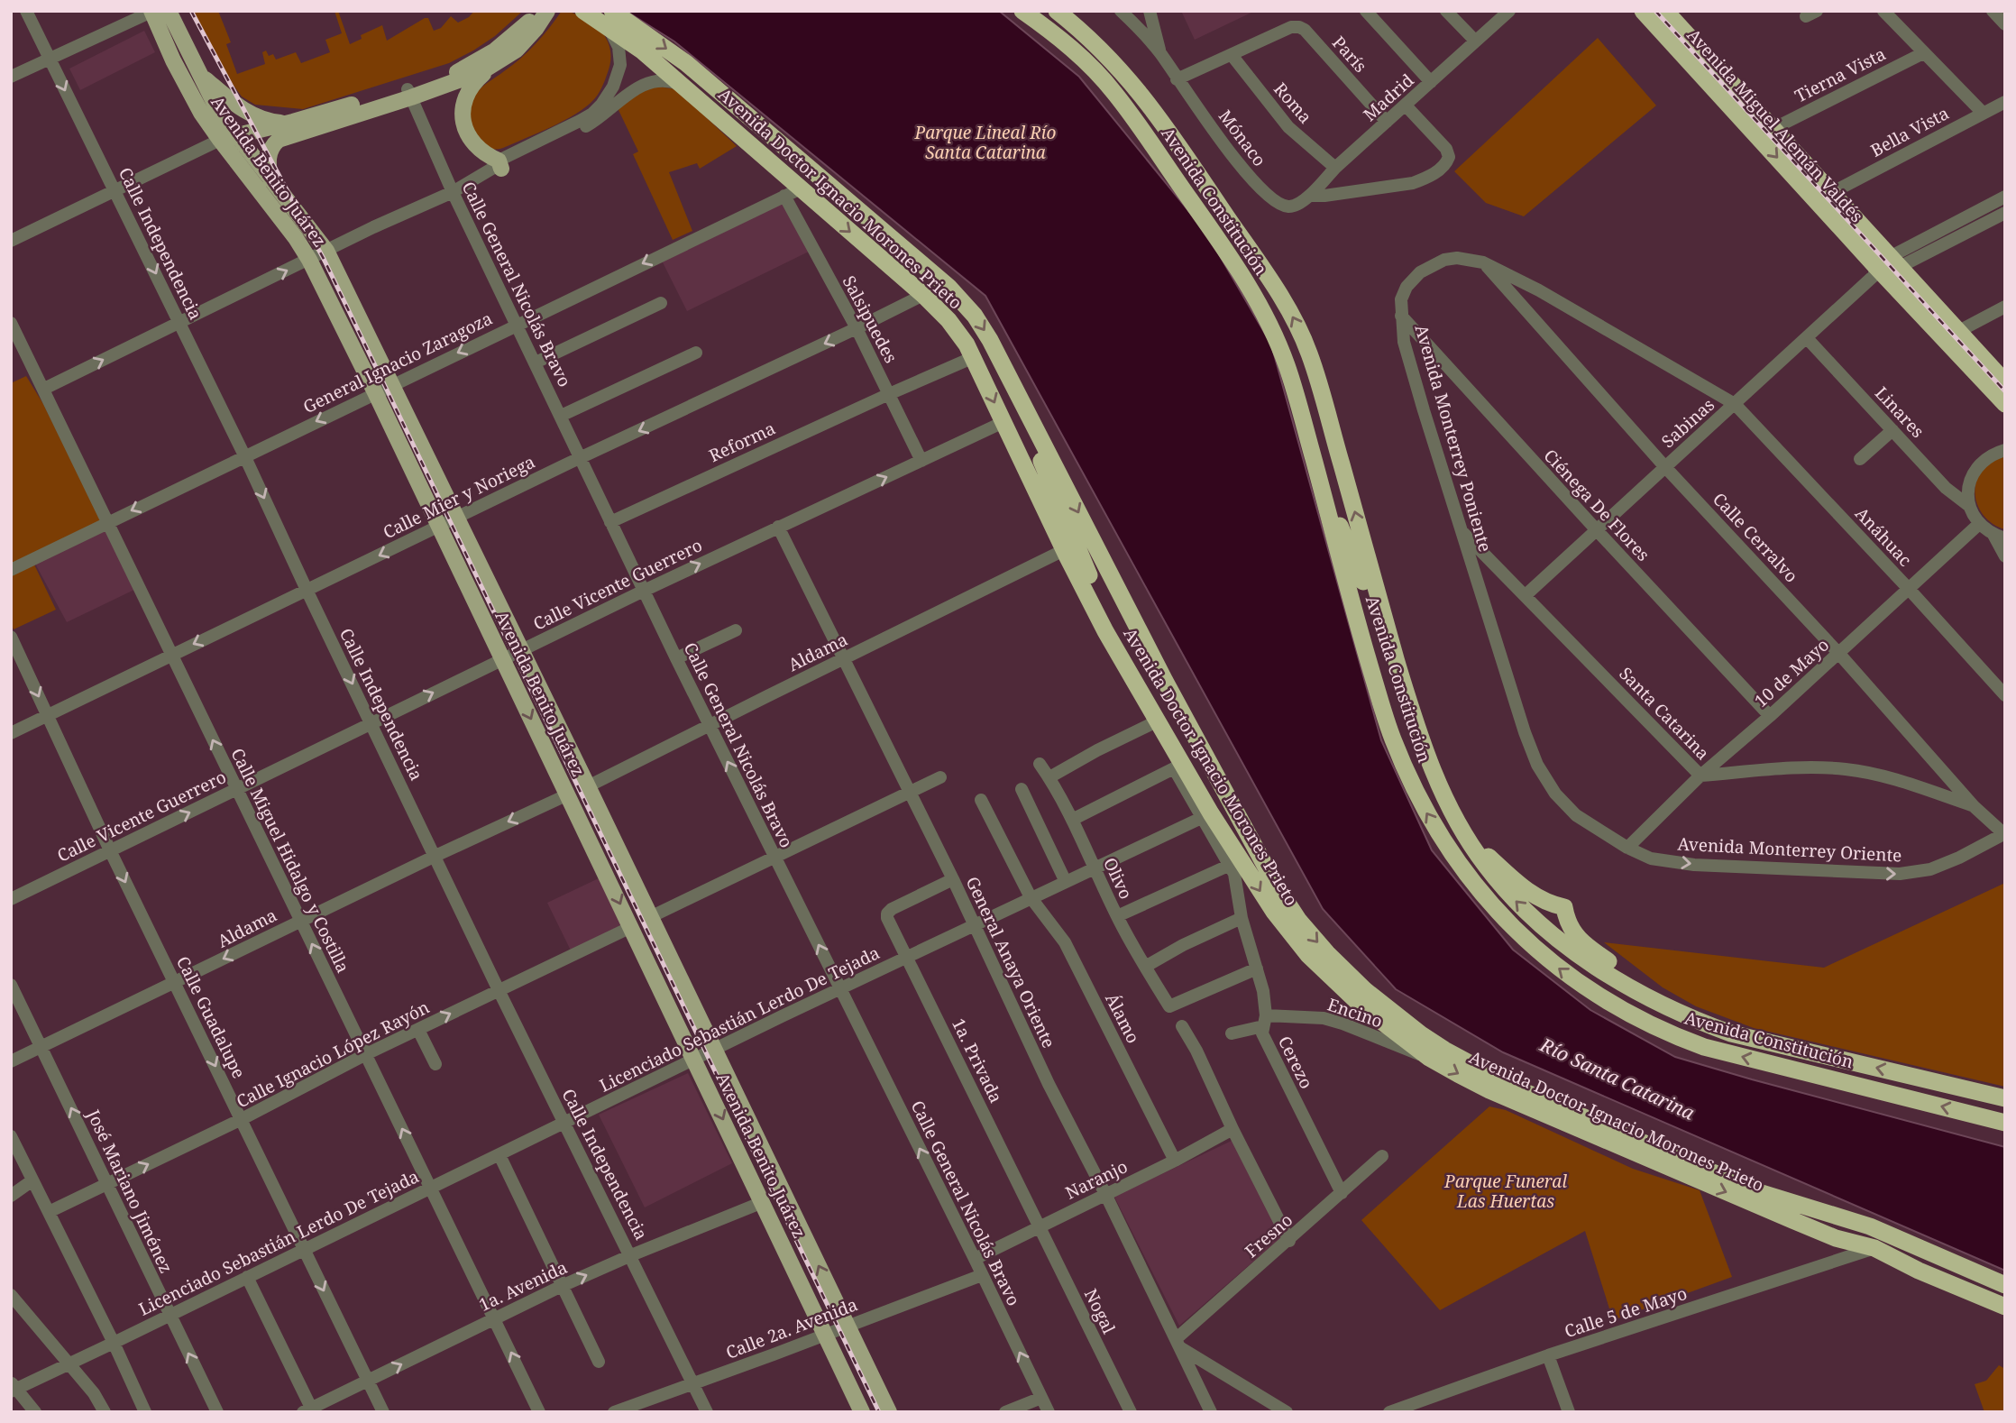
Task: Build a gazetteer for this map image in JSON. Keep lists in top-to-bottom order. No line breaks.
{"streets":{"highway":["Avenida Miguel Alemán Valdés","Avenida Doctor Ignacio Morones Prieto","Avenida Constitución"],"main road":["Avenida Benito Juárez"],"street":["París","Tierna Vista","Madrid","Roma","Bella Vista","Mónaco","Calle Independencia","Calle General Nicolás Bravo","Salsipuedes","General Ignacio Zaragoza","Linares","Sabinas","Avenida Monterrey Poniente","Reforma","Calle Mier y Noriega","Ciénega De Flores","Anáhuac","Calle Cerralvo","Calle Vicente Guerrero","Aldama","10 de Mayo","Santa Catarina","Avenida Monterrey Oriente","Calle Miguel Hidalgo y Costilla","Olivo","General Anaya Oriente","Encino","Calle Guadalupe","Álamo","Licenciado Sebastián Lerdo De Tejada","Calle Ignacio López Rayón","1a. Privada","Cerezo","Naranjo","José Mariano Jiménez","Fresno","1a. Avenida","Nogal","Calle 5 de Mayo","Calle 2a. Avenida"]},"crossings":[["París","Madrid"],["París","Roma"],["París","Mónaco"],["Tierna Vista","Avenida Miguel Alemán Valdés"],["Madrid","Roma"],["Madrid","Mónaco"],["Avenida Miguel Alemán Valdés","Bella Vista"],["Avenida Miguel Alemán Valdés","Sabinas"],["Avenida Benito Juárez","General Ignacio Zaragoza"],["Avenida Benito Juárez","Calle Mier y Noriega"],["Avenida Benito Juárez","Calle Vicente Guerrero"],["Avenida Benito Juárez","Aldama"],["Avenida Benito Juárez","Licenciado Sebastián Lerdo De Tejada"],["Avenida Benito Juárez","Calle Ignacio López Rayón"],["Avenida Benito Juárez","1a. Avenida"],["Avenida Benito Juárez","Calle 2a. Avenida"],["Avenida Doctor Ignacio Morones Prieto","Salsipuedes"],["Avenida Doctor Ignacio Morones Prieto","General Ignacio Zaragoza"],["Avenida Doctor Ignacio Morones Prieto","Reforma"],["Avenida Doctor Ignacio Morones Prieto","Calle Mier y Noriega"],["Avenida Doctor Ignacio Morones Prieto","Calle Vicente Guerrero"],["Avenida Doctor Ignacio Morones Prieto","Aldama"],["Avenida Doctor Ignacio Morones Prieto","Encino"],["Avenida Doctor Ignacio Morones Prieto","Licenciado Sebastián Lerdo De Tejada"],["Avenida Doctor Ignacio Morones Prieto","Cerezo"],["Avenida Doctor Ignacio Morones Prieto","Calle 5 de Mayo"],["Calle Independencia","General Ignacio Zaragoza"],["Calle Independencia","Calle Mier y Noriega"],["Calle Independencia","Calle Vicente Guerrero"],["Calle Independencia","Aldama"],["Calle Independencia","Licenciado Sebastián Lerdo De Tejada"],["Calle Independencia","Calle Ignacio López Rayón"],["Calle Independencia","1a. Avenida"],["Calle Independencia","Calle 2a. Avenida"],["Calle General Nicolás Bravo","General Ignacio Zaragoza"],["Calle General Nicolás Bravo","Reforma"],["Calle General Nicolás Bravo","Calle Mier y Noriega"],["Calle General Nicolás Bravo","Calle Vicente Guerrero"],["Calle General Nicolás Bravo","Aldama"],["Calle General Nicolás Bravo","Licenciado Sebastián Lerdo De Tejada"],["Calle General Nicolás Bravo","Naranjo"],["Calle General Nicolás Bravo","Calle 2a. Avenida"],["Salsipuedes","General Ignacio Zaragoza"],["Salsipuedes","Reforma"],["Salsipuedes","Calle Mier y Noriega"],["Salsipuedes","Calle Vicente Guerrero"],["General Ignacio Zaragoza","Calle Miguel Hidalgo y Costilla"],["Linares","Sabinas"],["Sabinas","Avenida Monterrey Poniente"],["Sabinas","Ciénega De Flores"],["Sabinas","Anáhuac"],["Sabinas","Calle Cerralvo"],["Sabinas","Santa Catarina"],["Avenida Monterrey Poniente","Ciénega De Flores"],["Avenida Monterrey Poniente","Anáhuac"],["Avenida Monterrey Poniente","Calle Cerralvo"],["Avenida Monterrey Poniente","10 de Mayo"],["Avenida Monterrey Poniente","Santa Catarina"],["Avenida Monterrey Poniente","Avenida Monterrey Oriente"],["Calle Mier y Noriega","Calle Miguel Hidalgo y Costilla"],["Calle Mier y Noriega","Calle Guadalupe"],["Ciénega De Flores","10 de Mayo"],["Anáhuac","10 de Mayo"],["Calle Cerralvo","10 de Mayo"],["Calle Cerralvo","Santa Catarina"],["Calle Cerralvo","Avenida Monterrey Oriente"],["Calle Vicente Guerrero","Calle Miguel Hidalgo y Costilla"],["Calle Vicente Guerrero","General Anaya Oriente"],["Calle Vicente Guerrero","Calle Guadalupe"],["Aldama","Calle Miguel Hidalgo y Costilla"],["Aldama","General Anaya Oriente"],["Aldama","Calle Guadalupe"],["Aldama","José Mariano Jiménez"],["10 de Mayo","Santa Catarina"],["10 de Mayo","Avenida Monterrey Oriente"],["Calle Miguel Hidalgo y Costilla","Licenciado Sebastián Lerdo De Tejada"],["Calle Miguel Hidalgo y Costilla","Calle Ignacio López Rayón"],["Calle Miguel Hidalgo y Costilla","1a. Avenida"],["Olivo","Licenciado Sebastián Lerdo De Tejada"],["Olivo","Cerezo"],["General Anaya Oriente","Licenciado Sebastián Lerdo De Tejada"],["General Anaya Oriente","1a. Privada"],["General Anaya Oriente","Naranjo"],["General Anaya Oriente","Fresno"],["Encino","Cerezo"],["Calle Guadalupe","Licenciado Sebastián Lerdo De Tejada"],["Calle Guadalupe","Calle Ignacio López Rayón"],["Calle Guadalupe","1a. Avenida"],["Álamo","Licenciado Sebastián Lerdo De Tejada"],["Álamo","Naranjo"],["Licenciado Sebastián Lerdo De Tejada","1a. Privada"],["Licenciado Sebastián Lerdo De Tejada","José Mariano Jiménez"],["Calle Ignacio López Rayón","José Mariano Jiménez"],["1a. Privada","Naranjo"],["1a. Privada","Nogal"],["Cerezo","Fresno"],["Naranjo","Nogal"]],"one_way":["Calle Independencia","Calle General Nicolás Bravo","Calle Vicente Guerrero","Avenida Monterrey Oriente","Calle Miguel Hidalgo y Costilla","Calle Guadalupe","Calle Ignacio López Rayón","1a. Avenida"],"water":["Río Santa Catarina"],"parks":["Parque Lineal Río Santa Catarina","Parque Funeral Las Huertas"]}
